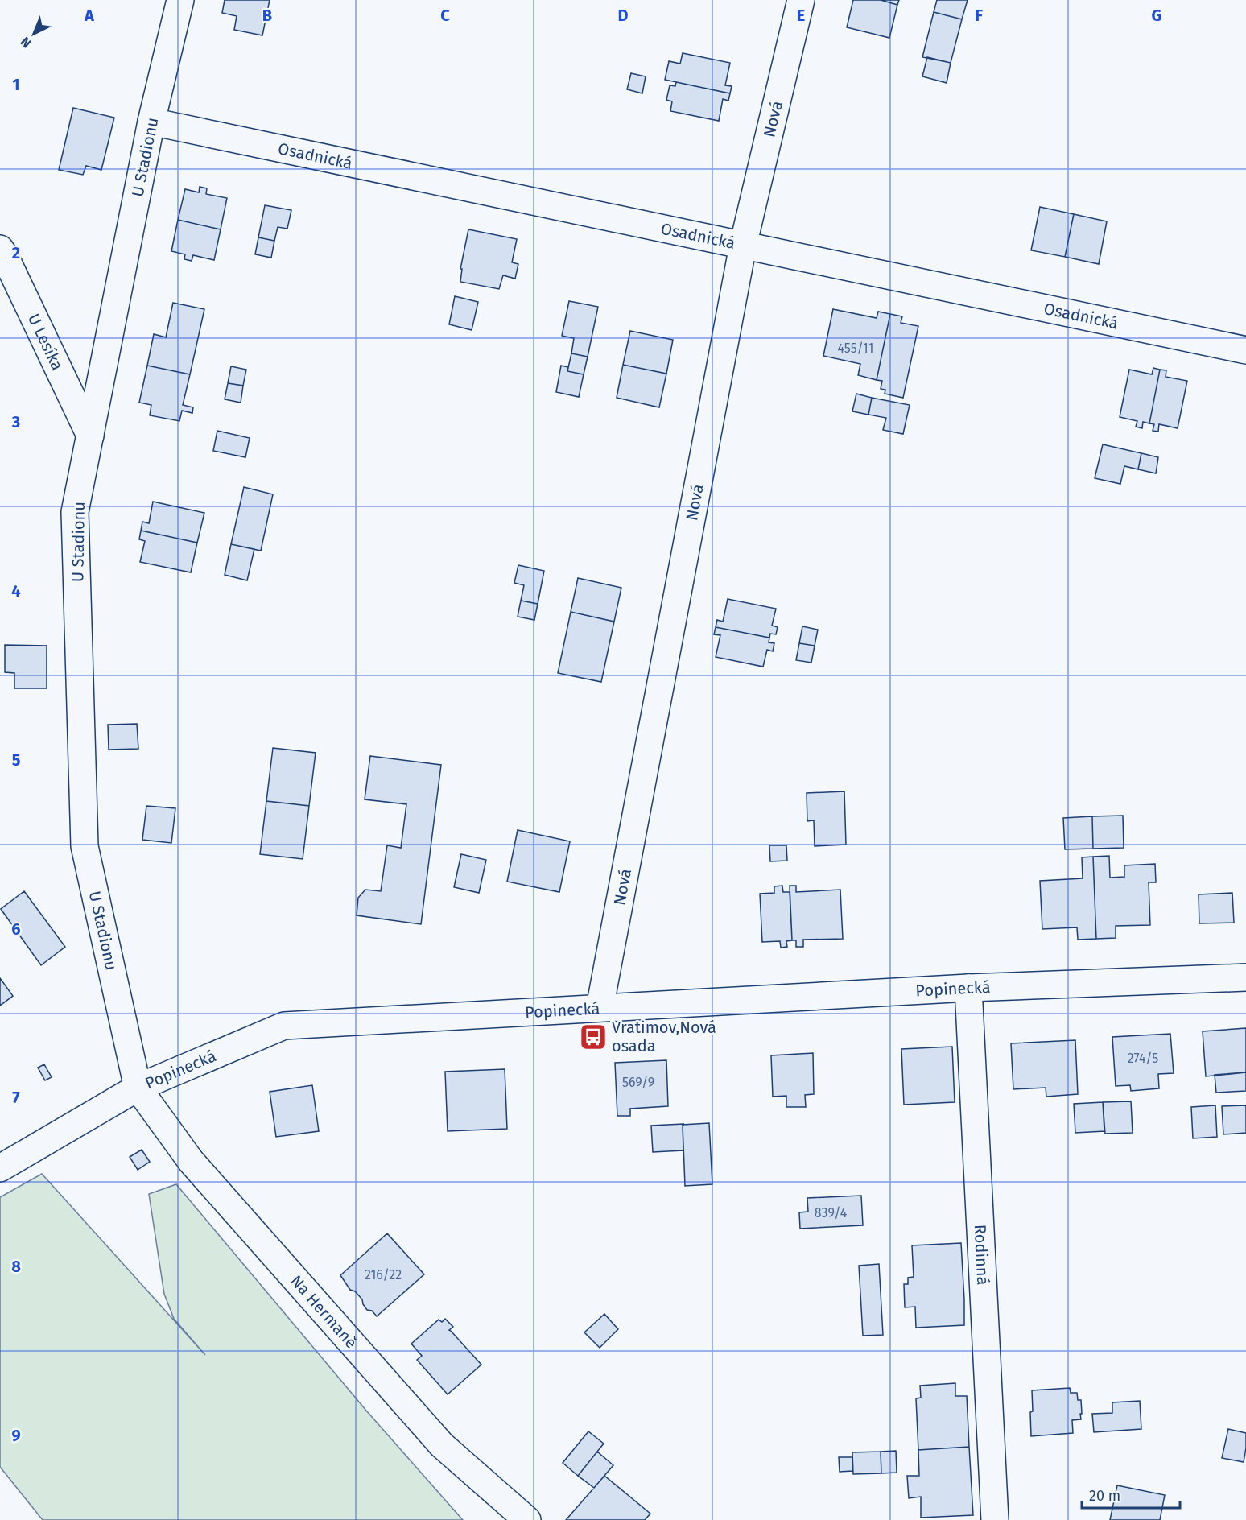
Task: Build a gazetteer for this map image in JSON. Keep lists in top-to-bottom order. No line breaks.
{"streets":{"street":["Nová","Osadnická","U Stadionu","U Lesíka","Popinecká","Rodinná","Na Hermaně"]},"crossings":[["Nová","Osadnická"],["Nová","Popinecká"],["Osadnická","U Stadionu"],["U Stadionu","U Lesíka"],["U Stadionu","Popinecká"],["U Stadionu","Na Hermaně"],["Popinecká","Rodinná"],["Popinecká","Na Hermaně"]],"places":{"bus stop":["Vratimov,Nová osada"]},"house_numbers":["455/11","274/5","569/9","839/4","216/22"],"scale_bar":"20 m","north":"bottom left","grid":{"columns":["A","B","C","D","E","F","G"],"rows":["1","2","3","4","5","6","7","8","9"]}}
